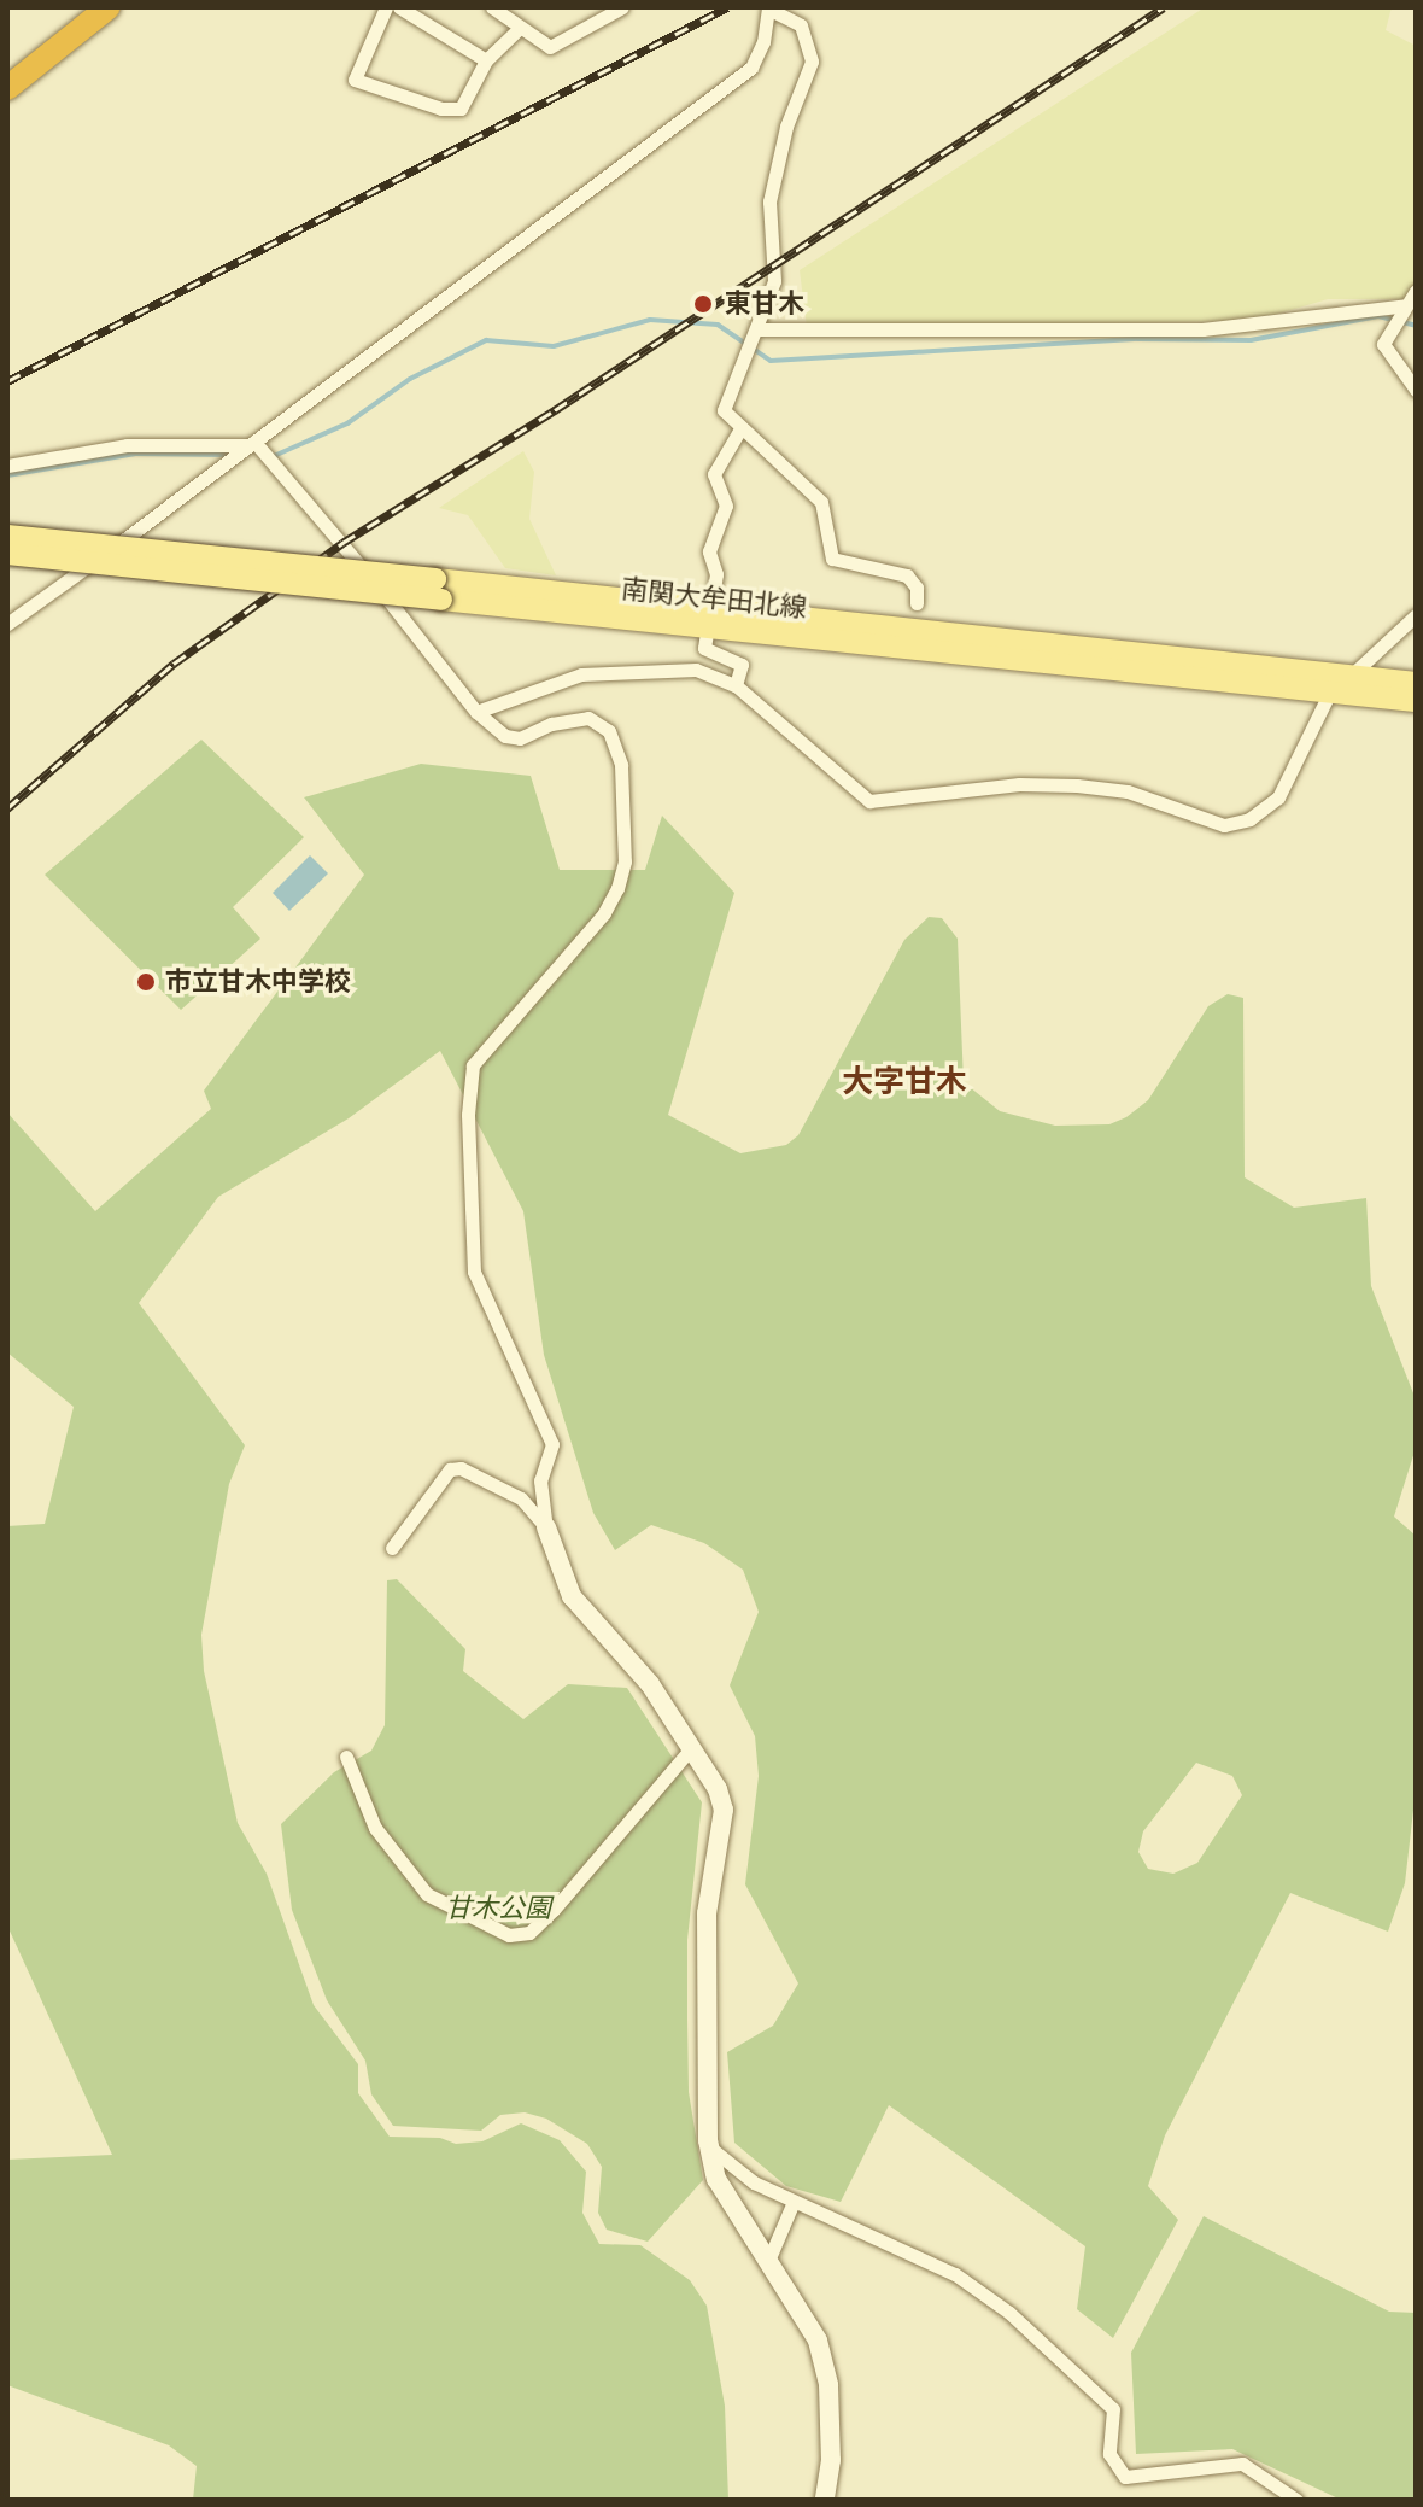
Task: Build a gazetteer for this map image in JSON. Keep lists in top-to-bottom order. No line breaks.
{"streets":{"main road":["南関大牟田北線"]},"districts":["大字甘木"],"parks":["甘木公園"],"places":["東甘木","市立甘木中学校"]}
